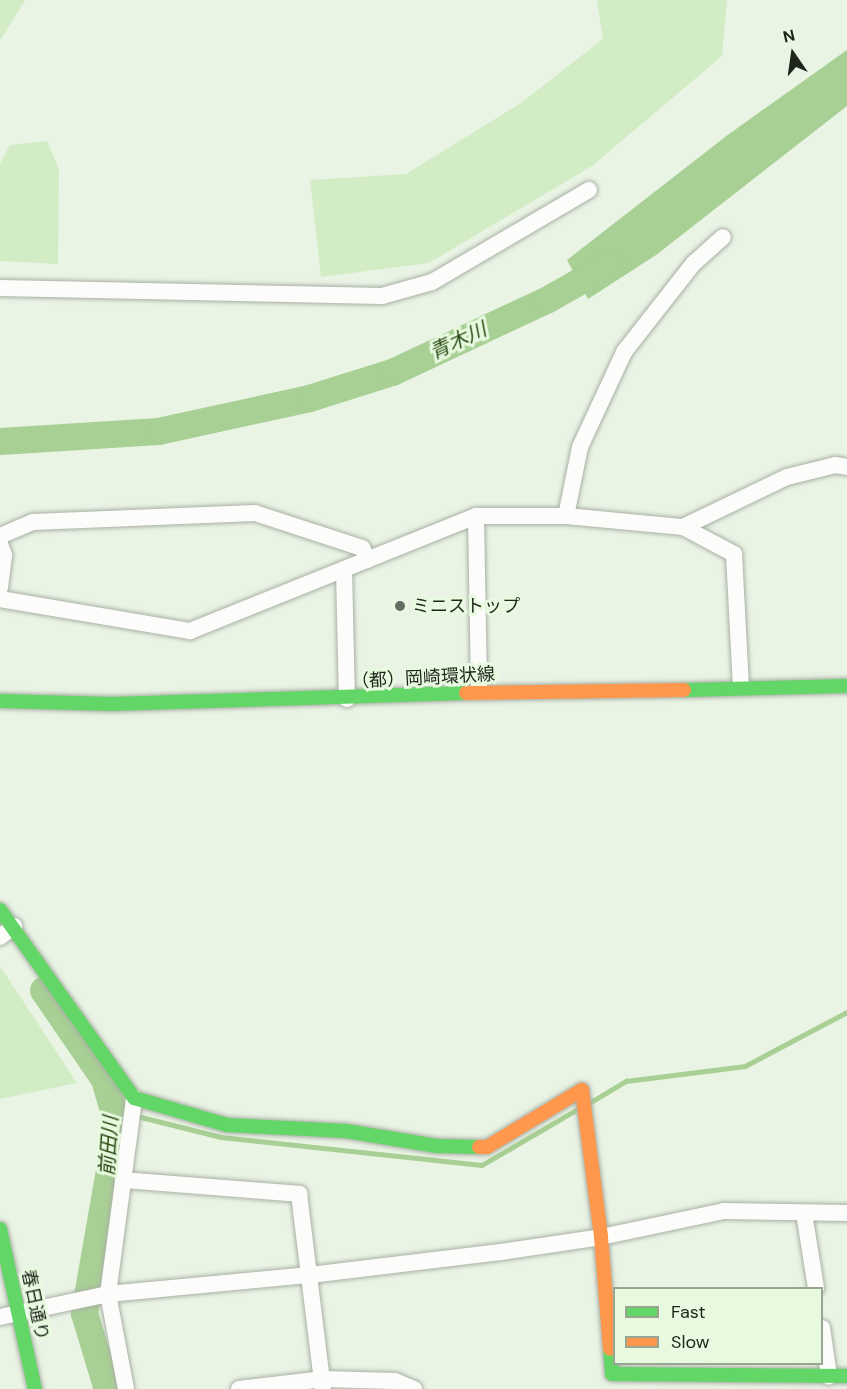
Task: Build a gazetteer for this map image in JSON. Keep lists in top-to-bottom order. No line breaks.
{"streets":{"street":["（都）岡崎環状線","春日通り"]},"water":["青木川","前田川"],"places":["ミニストップ"],"legend":["Fast","Slow"],"north":"top"}
